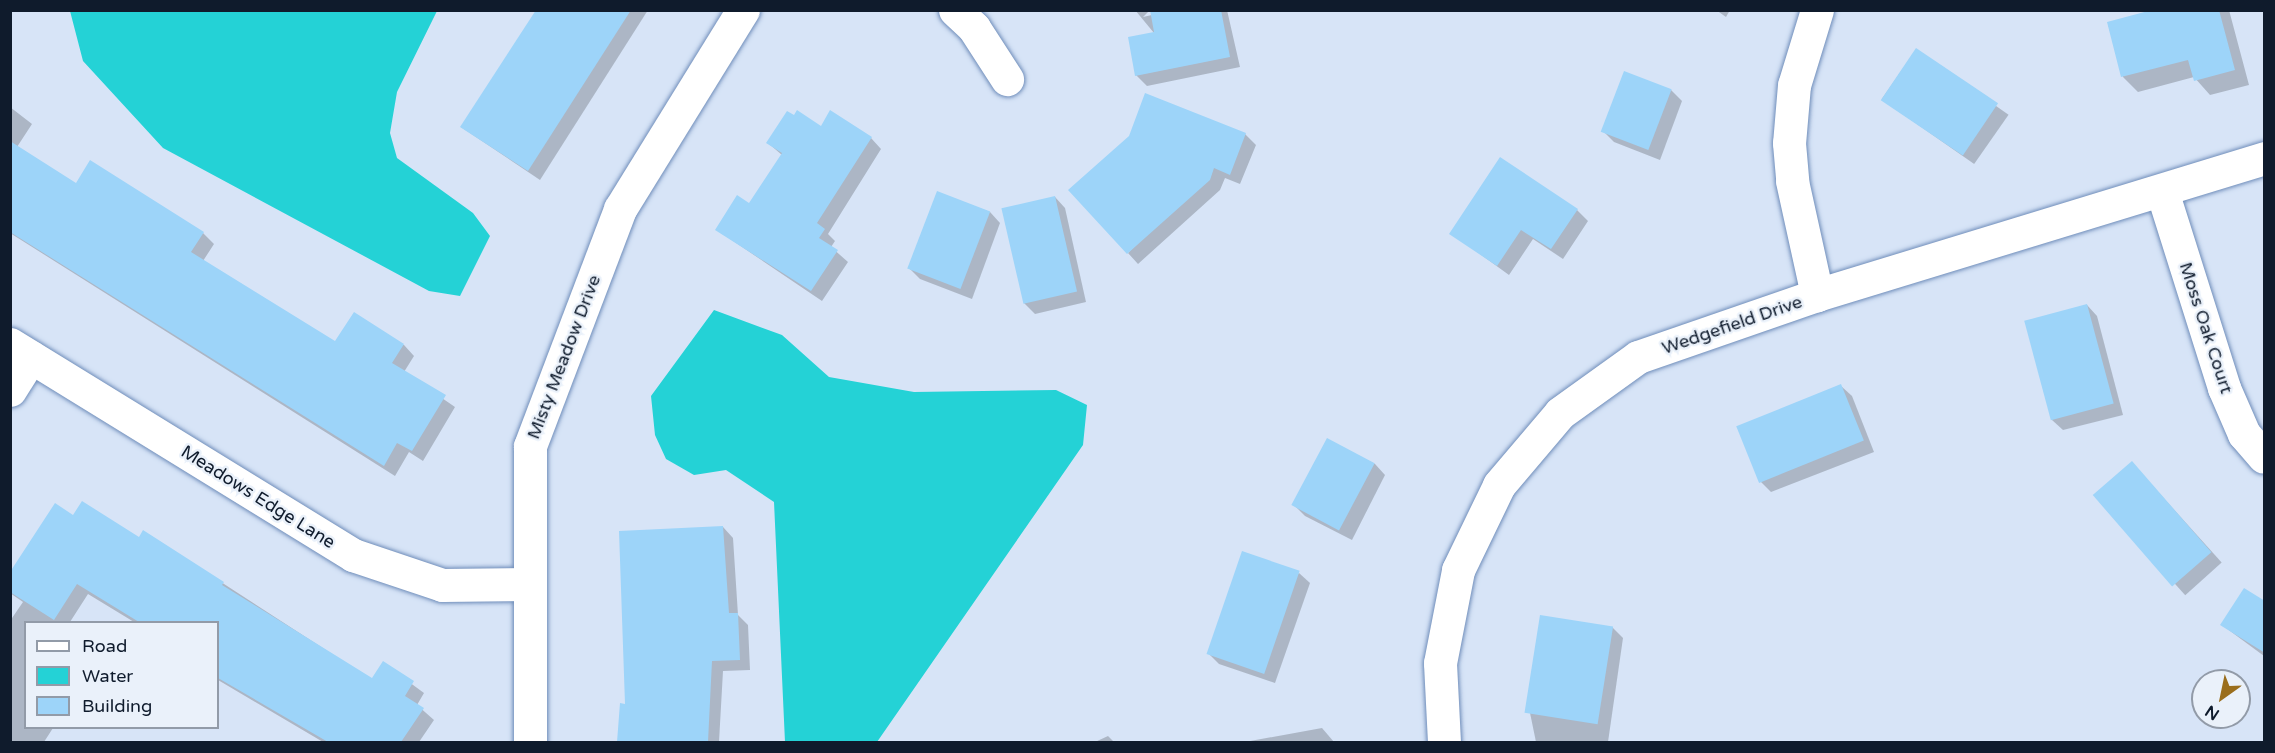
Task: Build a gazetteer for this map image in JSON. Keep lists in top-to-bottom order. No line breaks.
{"streets":{"street":["Wedgefield Drive","Moss Oak Court","Misty Meadow Drive","Meadows Edge Lane"]},"crossings":[["Wedgefield Drive","Moss Oak Court"],["Misty Meadow Drive","Meadows Edge Lane"]],"legend":["Road","Water","Building"],"north":"bottom left"}
